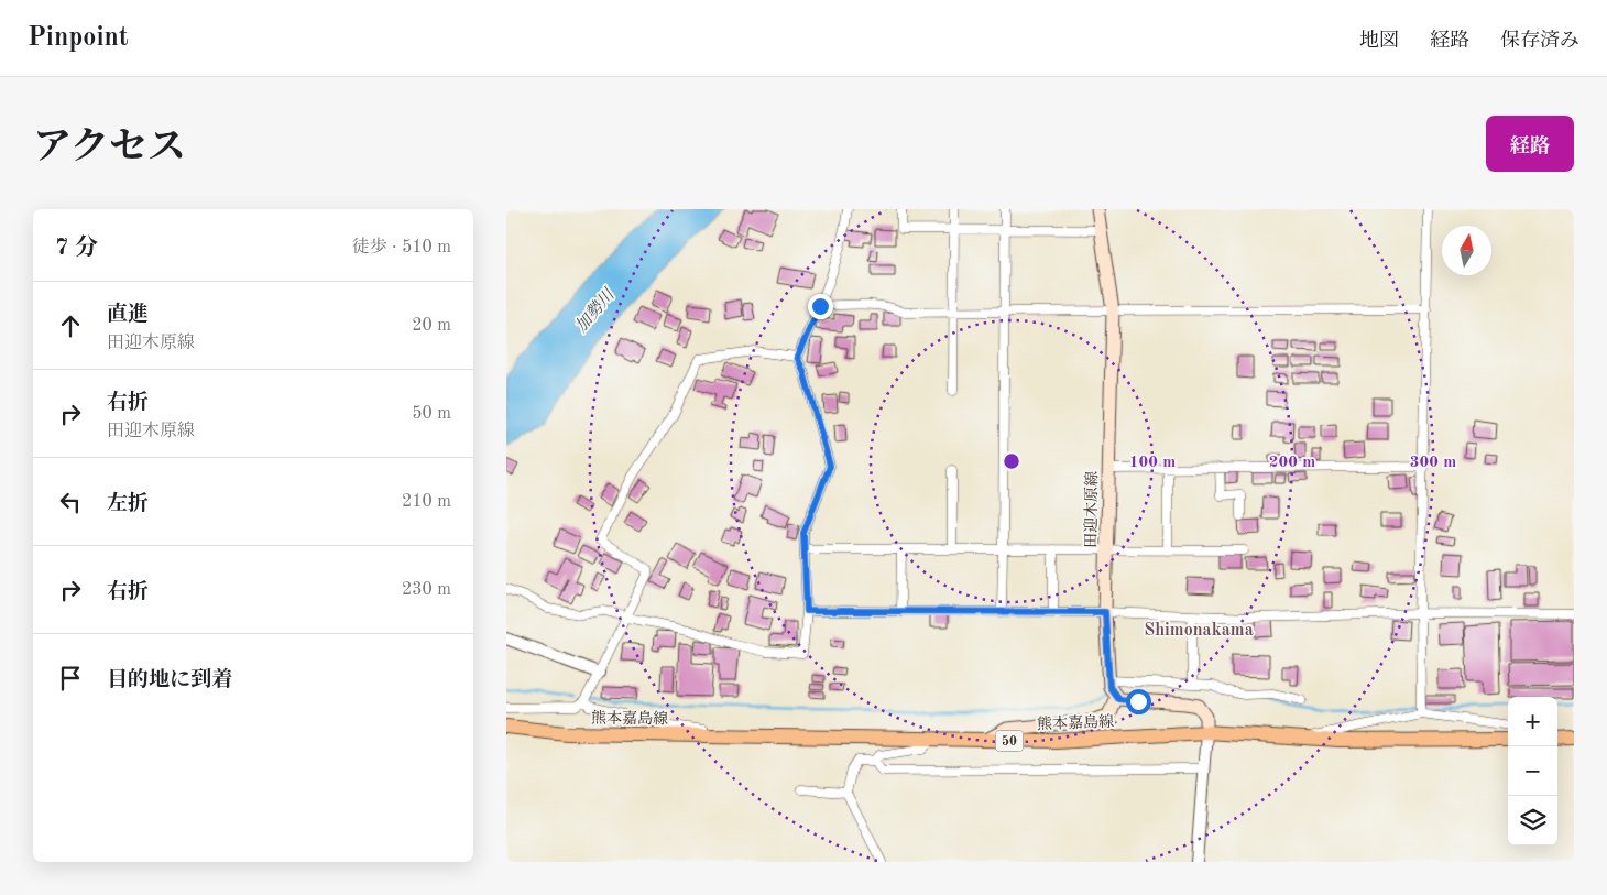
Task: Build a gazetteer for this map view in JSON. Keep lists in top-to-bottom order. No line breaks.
{"streets":{"main road":["田迎木原線","熊本嘉島線","50"]},"districts":["Shimonakama"],"water":["加勢川"],"north":"top","page":{"header":"Pinpoint","nav":["地図","経路","保存済み"],"title":"アクセス","buttons":"経路","heading":["7 分","徒歩 · 510 m"],"list":[["直進","田迎木原線","20 m"],["右折","田迎木原線","50 m"],["左折","210 m"],["右折","230 m"],"目的地に到着"],"map_buttons":["+","−"]},"rings":["100 m","200 m","300 m"]}
